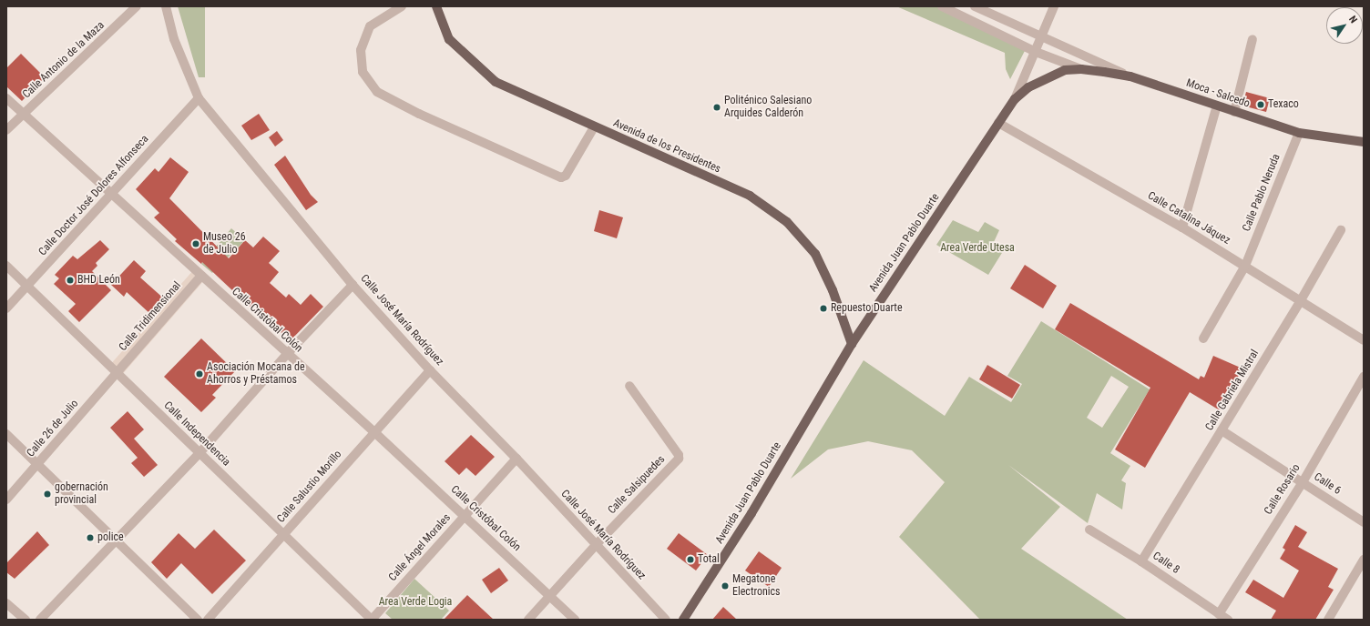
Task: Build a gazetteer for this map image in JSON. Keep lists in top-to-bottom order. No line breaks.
{"streets":{"main road":["Moca - Salcedo","Avenida de los Presidentes","Avenida Juan Pablo Duarte"],"street":["Calle Antonio de la Maza","Calle Pablo Neruda","Calle Doctor José Dolores Alfonseca","Calle Catalina Jáquez","Calle Tridimensional","Calle Cristóbal Colón","Calle José María Rodríguez","Calle Gabriela Mistral","Calle 26 de Julio","Calle Independencia","Calle 6","Calle Salsipuedes","Calle Salustio Morillo","Calle Rosario","Calle Ángel Morales","Calle 8"]},"crossings":[["Calle Antonio de la Maza","Calle Cristóbal Colón"],["Moca - Salcedo","Calle Pablo Neruda"],["Moca - Salcedo","Avenida Juan Pablo Duarte"],["Avenida de los Presidentes","Avenida Juan Pablo Duarte"],["Calle Pablo Neruda","Calle Catalina Jáquez"],["Calle Doctor José Dolores Alfonseca","Calle Cristóbal Colón"],["Calle Doctor José Dolores Alfonseca","Calle José María Rodríguez"],["Calle Doctor José Dolores Alfonseca","Calle Independencia"],["Calle Catalina Jáquez","Avenida Juan Pablo Duarte"],["Calle Catalina Jáquez","Calle Gabriela Mistral"],["Calle Tridimensional","Calle Cristóbal Colón"],["Calle Tridimensional","Calle 26 de Julio"],["Calle Tridimensional","Calle Independencia"],["Calle Cristóbal Colón","Calle Salustio Morillo"],["Calle Cristóbal Colón","Calle Ángel Morales"],["Calle José María Rodríguez","Calle Salsipuedes"],["Calle José María Rodríguez","Calle Salustio Morillo"],["Calle José María Rodríguez","Calle Ángel Morales"],["Calle Gabriela Mistral","Calle 6"],["Calle Gabriela Mistral","Calle 8"],["Calle 26 de Julio","Calle Independencia"],["Calle Independencia","Calle Salustio Morillo"],["Calle Independencia","Calle Ángel Morales"],["Calle 6","Calle Rosario"],["Calle Rosario","Calle 8"]],"parks":["Area Verde Utesa","Area Verde Logia"],"places":["Texaco","Politénico Salesiano Arquides Calderón","Museo 26 de Julio","BHD León","Repuesto Duarte","Asociación Mocana de Ahorros y Préstamos","gobernación provincial","police","Total","Megatone Electronics"],"north":"top right"}
